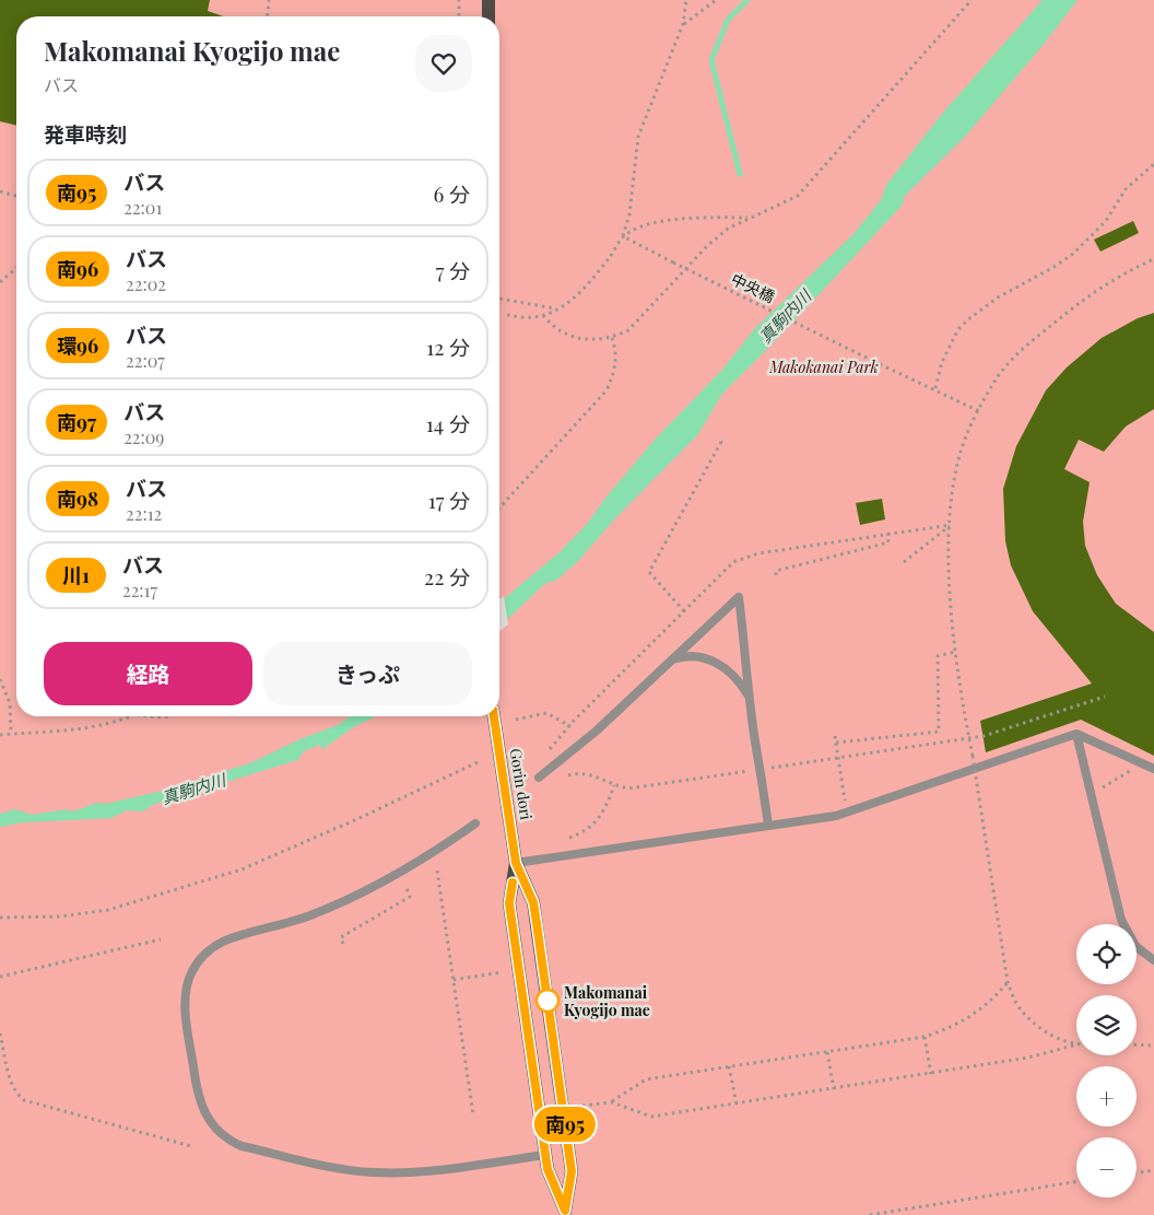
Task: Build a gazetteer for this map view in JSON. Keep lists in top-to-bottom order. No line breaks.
{"streets":{"main road":["Gorin dori"],"path":["中央橋"]},"water":["真駒内川"],"parks":["Makokanai Park"],"places":["Makomanai Kyogijo mae"],"lines":["bus line 南95"],"page":{"on_map":"南95","heading":[["Makomanai Kyogijo mae","バス"],"発車時刻"],"list":[{"mark":"南95","name":"バス","note":"22:01","value":"6 分"},{"mark":"南96","name":"バス","note":"22:02","value":"7 分"},{"mark":"環96","name":"バス","note":"22:07","value":"12 分"},{"mark":"南97","name":"バス","note":"22:09","value":"14 分"},{"mark":"南98","name":"バス","note":"22:12","value":"17 分"},{"mark":"川1","name":"バス","note":"22:17","value":"22 分"}],"buttons":["経路","きっぷ"],"map_buttons":["+","−"]}}
